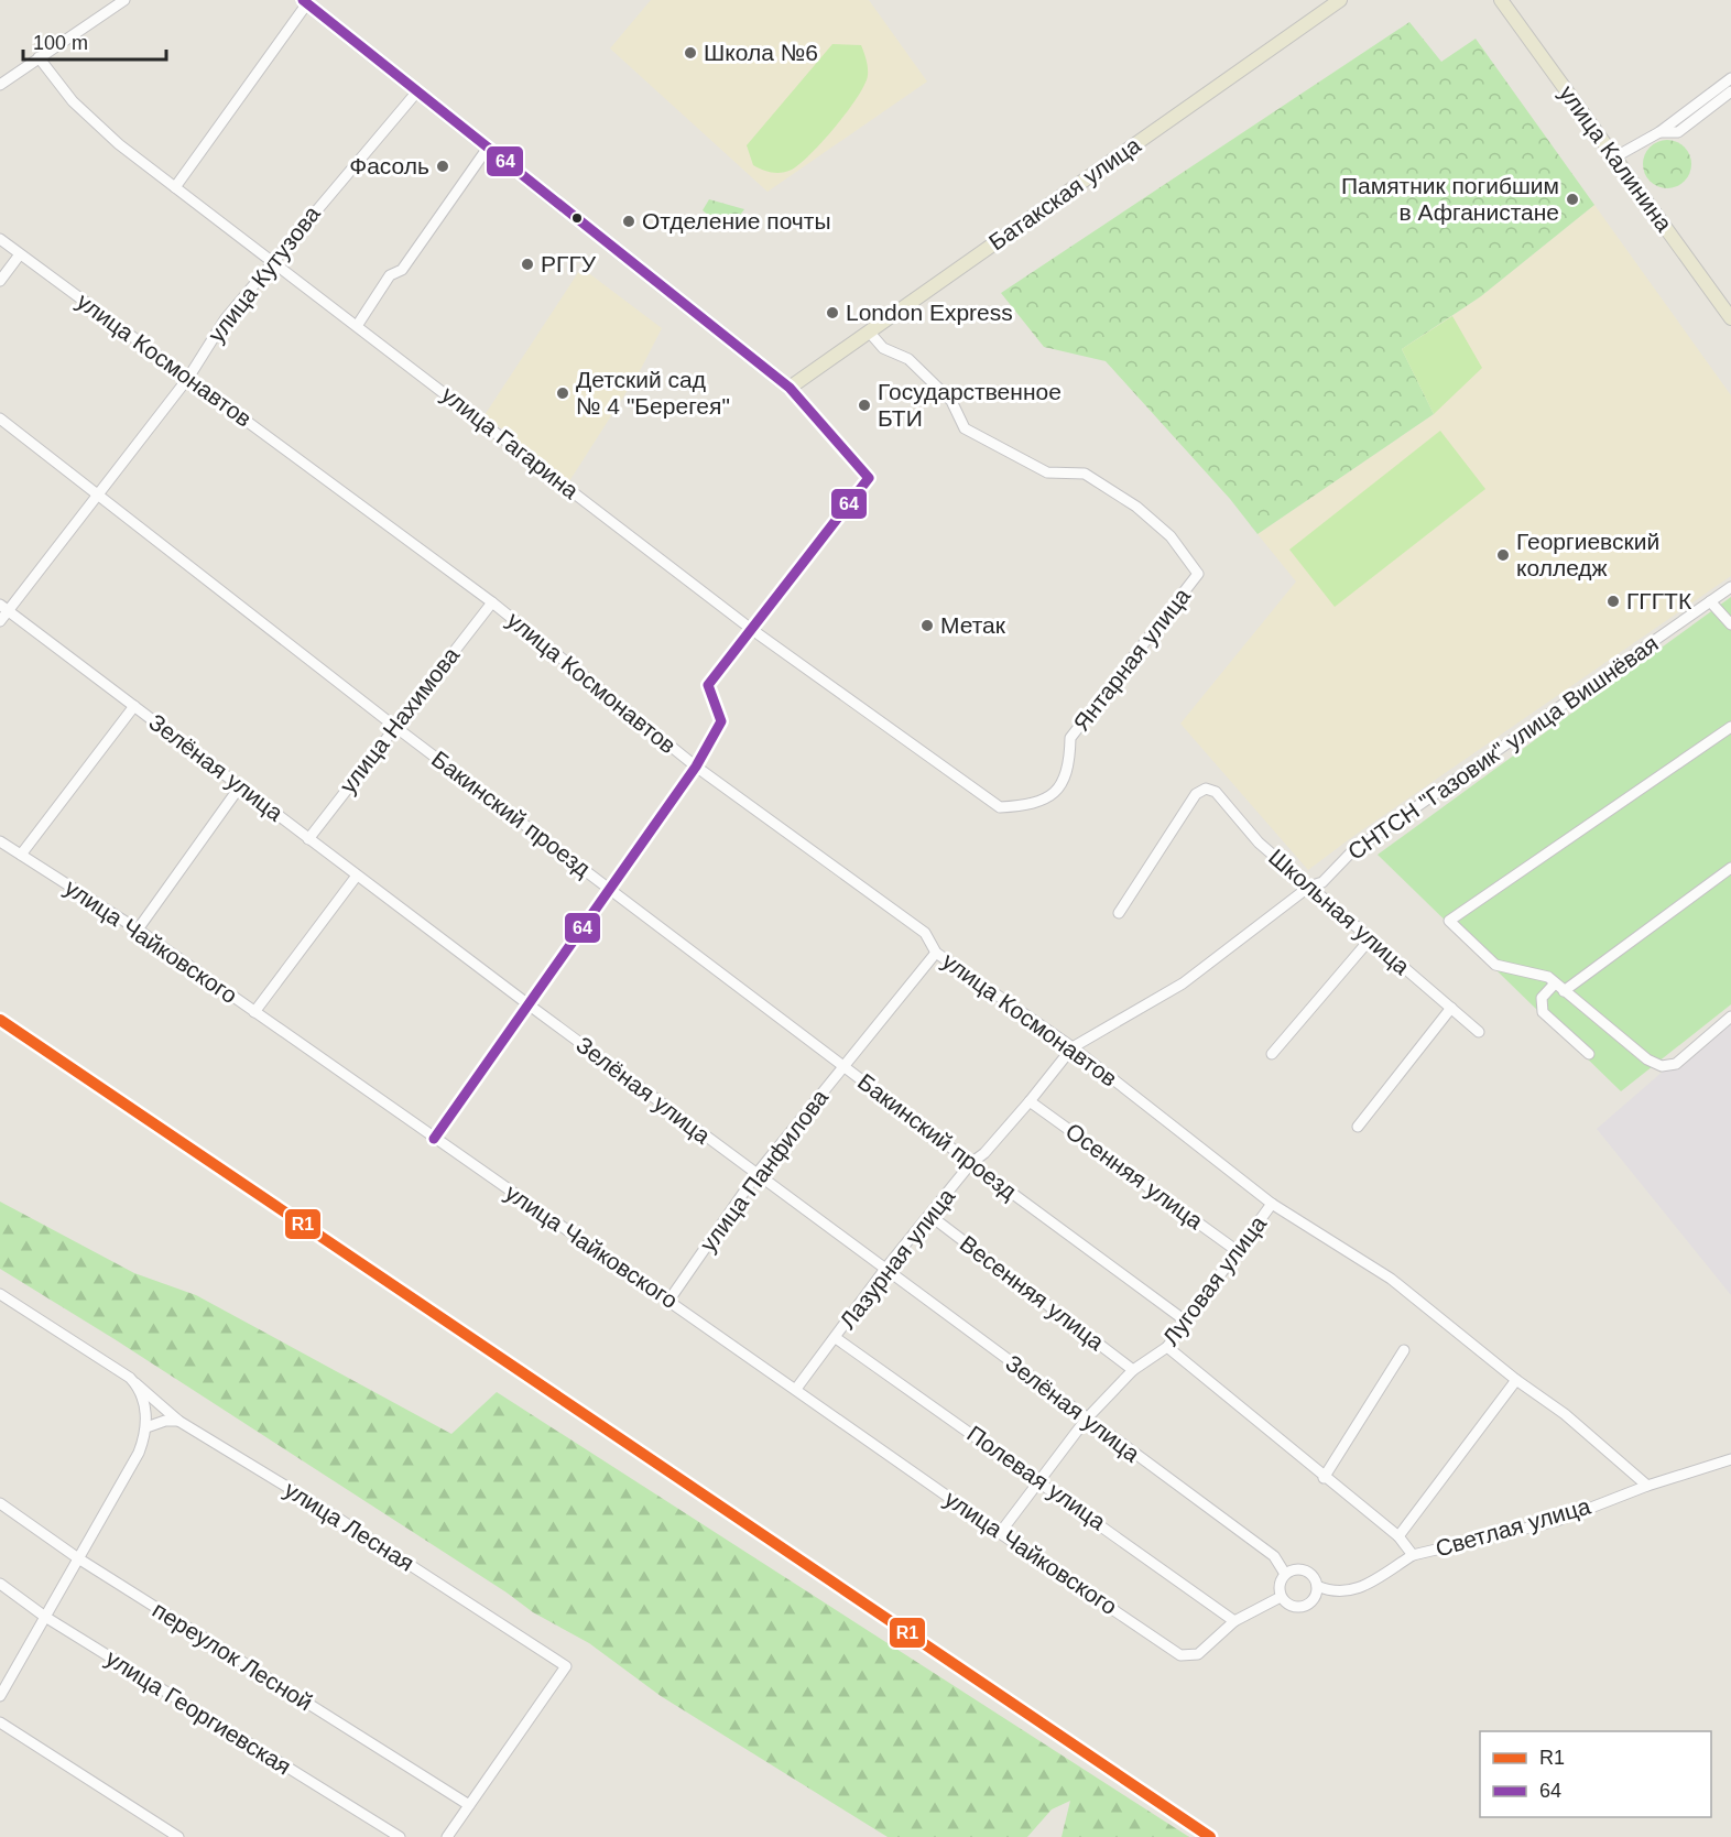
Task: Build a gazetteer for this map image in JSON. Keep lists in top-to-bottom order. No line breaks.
{"streets":{"main road":["улица Калинина","Батакская улица"],"street":["улица Кутузова","улица Космонавтов","улица Гагарина","Янтарная улица","улица Нахимова","СНТСН \"Газовик\" улица Вишнёвая","Зелёная улица","Бакинский проезд","Школьная улица","улица Чайковского","улица Панфилова","Осенняя улица","Лазурная улица","Луговая улица","Весенняя улица","Полевая улица","улица Лесная","Светлая улица","переулок Лесной","улица Георгиевская"]},"crossings":[["Батакская улица","Янтарная улица"],["улица Кутузова","улица Космонавтов"],["улица Кутузова","улица Гагарина"],["улица Кутузова","Зелёная улица"],["улица Кутузова","Бакинский проезд"],["улица Космонавтов","улица Нахимова"],["улица Космонавтов","улица Панфилова"],["улица Космонавтов","Лазурная улица"],["улица Космонавтов","Луговая улица"],["улица Космонавтов","Светлая улица"],["улица Гагарина","Янтарная улица"],["улица Нахимова","Зелёная улица"],["улица Нахимова","Бакинский проезд"],["СНТСН \"Газовик\" улица Вишнёвая","Школьная улица"],["СНТСН \"Газовик\" улица Вишнёвая","Лазурная улица"],["Зелёная улица","улица Панфилова"],["Зелёная улица","Лазурная улица"],["Зелёная улица","Луговая улица"],["Бакинский проезд","улица Панфилова"],["Бакинский проезд","Лазурная улица"],["Бакинский проезд","Луговая улица"],["Школьная улица","Лазурная улица"],["улица Чайковского","улица Панфилова"],["улица Чайковского","Лазурная улица"],["улица Чайковского","Луговая улица"],["улица Чайковского","Полевая улица"],["Осенняя улица","Лазурная улица"],["Осенняя улица","Луговая улица"],["Лазурная улица","Весенняя улица"],["Лазурная улица","Полевая улица"],["Луговая улица","Весенняя улица"],["Луговая улица","Полевая улица"],["Луговая улица","Светлая улица"],["улица Лесная","переулок Лесной"]],"places":["Школа №6","Фасоль","Памятник погибшим в Афганистане","Отделение почты","РГГУ","London Express","Детский сад № 4 \"Берегея\"","Государственное БТИ","Георгиевский колледж","ГГГТК","Метак"],"lines":["transit line 64","transit line R1"],"legend":["R1","64"],"scale_bar":"100 m"}
